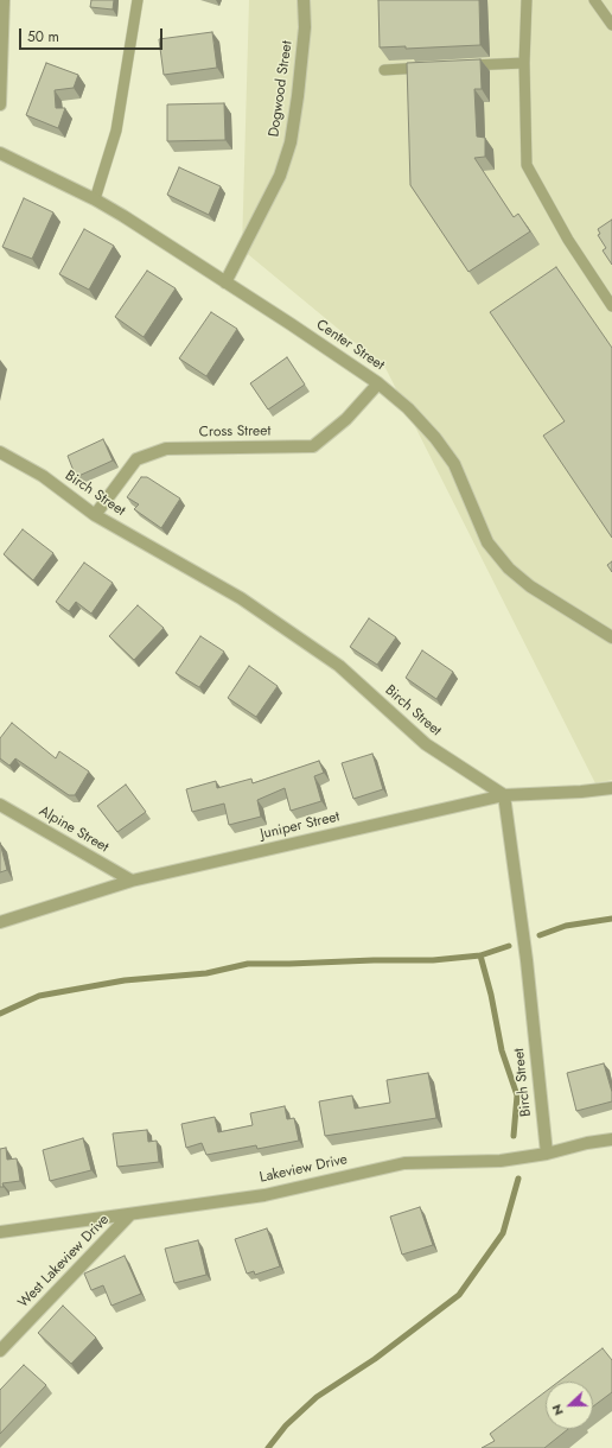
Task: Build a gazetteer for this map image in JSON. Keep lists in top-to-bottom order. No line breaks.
{"streets":{"street":["Dogwood Street","Center Street","Cross Street","Birch Street","Juniper Street","Alpine Street","Lakeview Drive","West Lakeview Drive"]},"crossings":[["Dogwood Street","Center Street"],["Center Street","Cross Street"],["Cross Street","Birch Street"],["Birch Street","Juniper Street"],["Birch Street","Lakeview Drive"],["Juniper Street","Alpine Street"],["Lakeview Drive","West Lakeview Drive"]],"scale_bar":"50 m","north":"left"}
